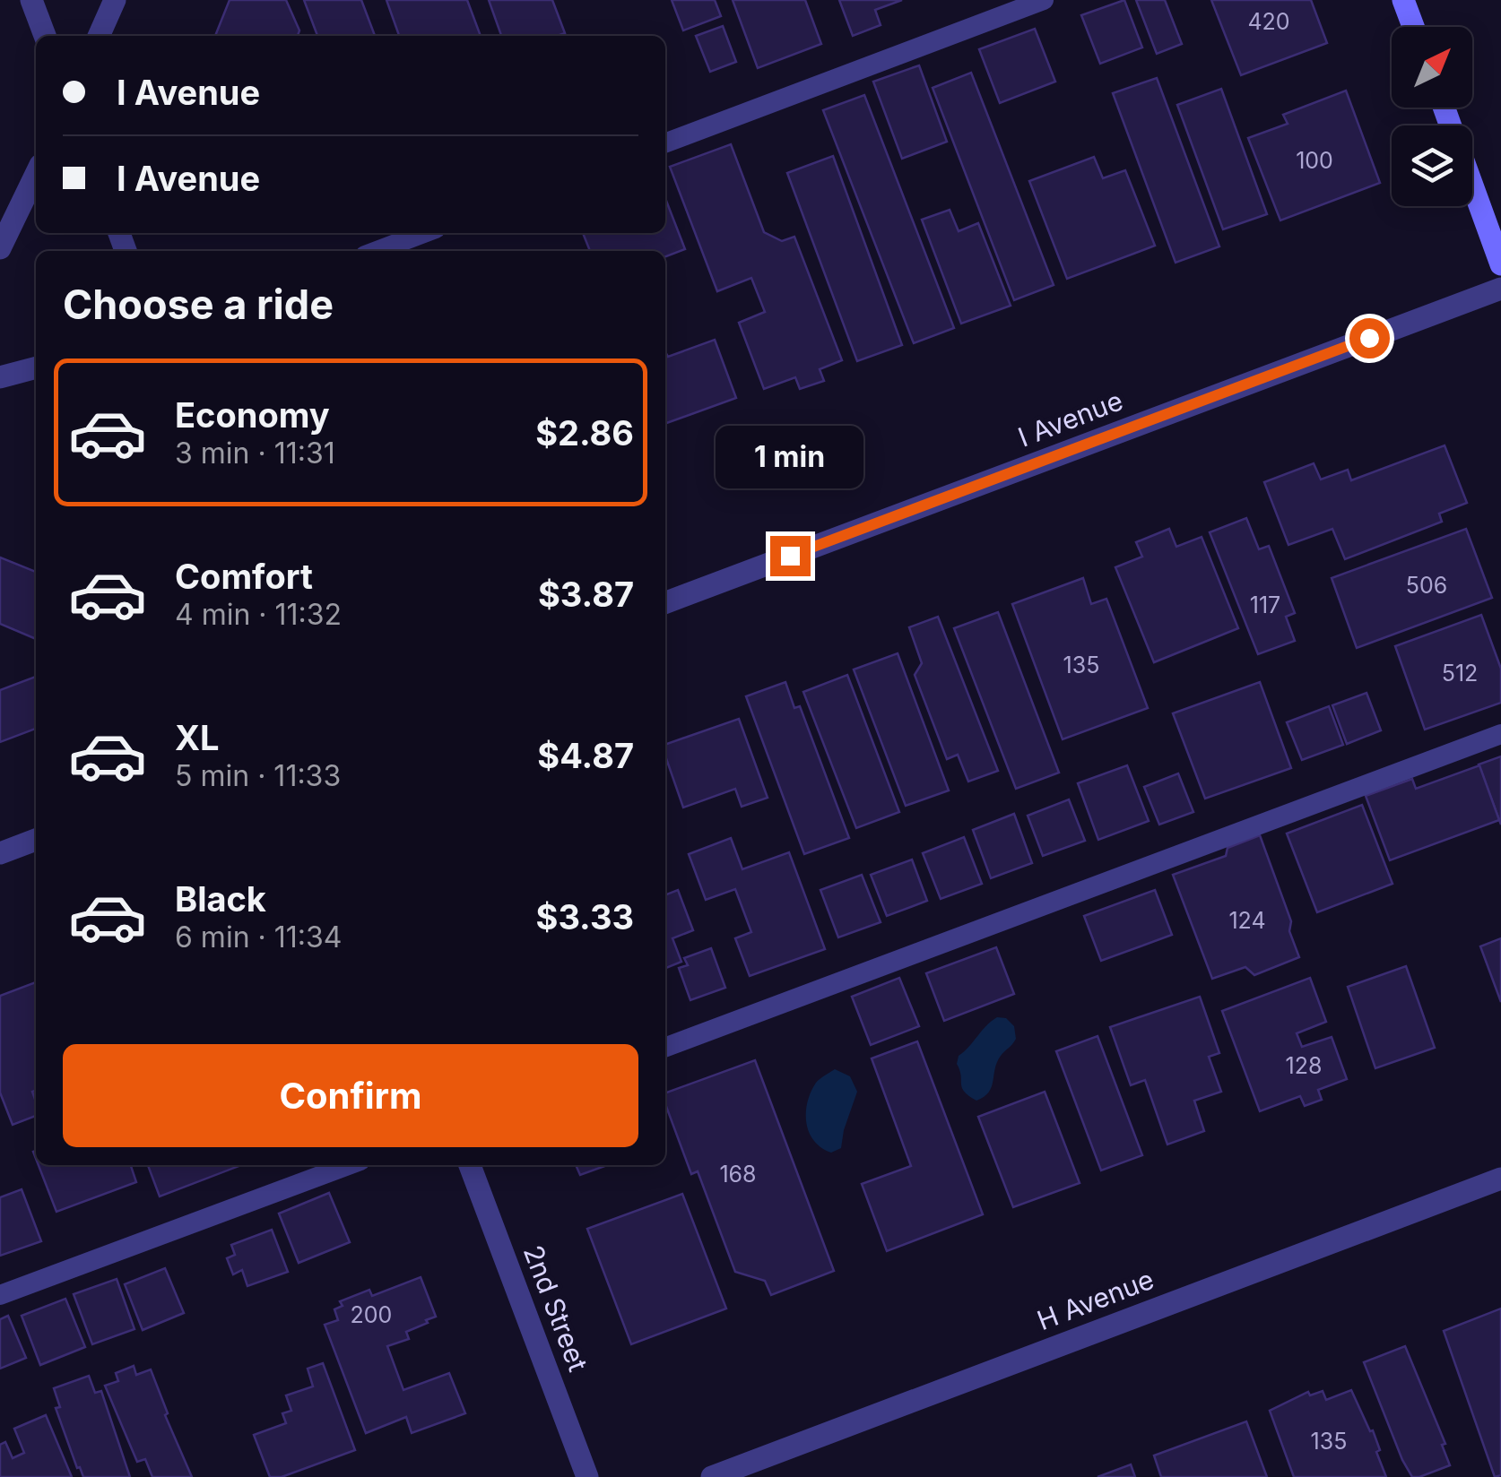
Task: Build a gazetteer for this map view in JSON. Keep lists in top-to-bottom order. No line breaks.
{"streets":{"street":["I Avenue","H Avenue","2nd Street"]},"house_numbers":["420","100","506","117","135","512","124","128","168","200","135"],"north":"top right","page":{"banner":["I Avenue","I Avenue"],"heading":"Choose a ride","list":[{"name":"Economy","note":"3 min · 11:31","value":"$2.86"},{"name":"Comfort","note":"4 min · 11:32","value":"$3.87"},{"name":"XL","note":"5 min · 11:33","value":"$4.87"},{"name":"Black","note":"6 min · 11:34","value":"$3.33"}],"bubble":"1 min","buttons":"Confirm"}}
